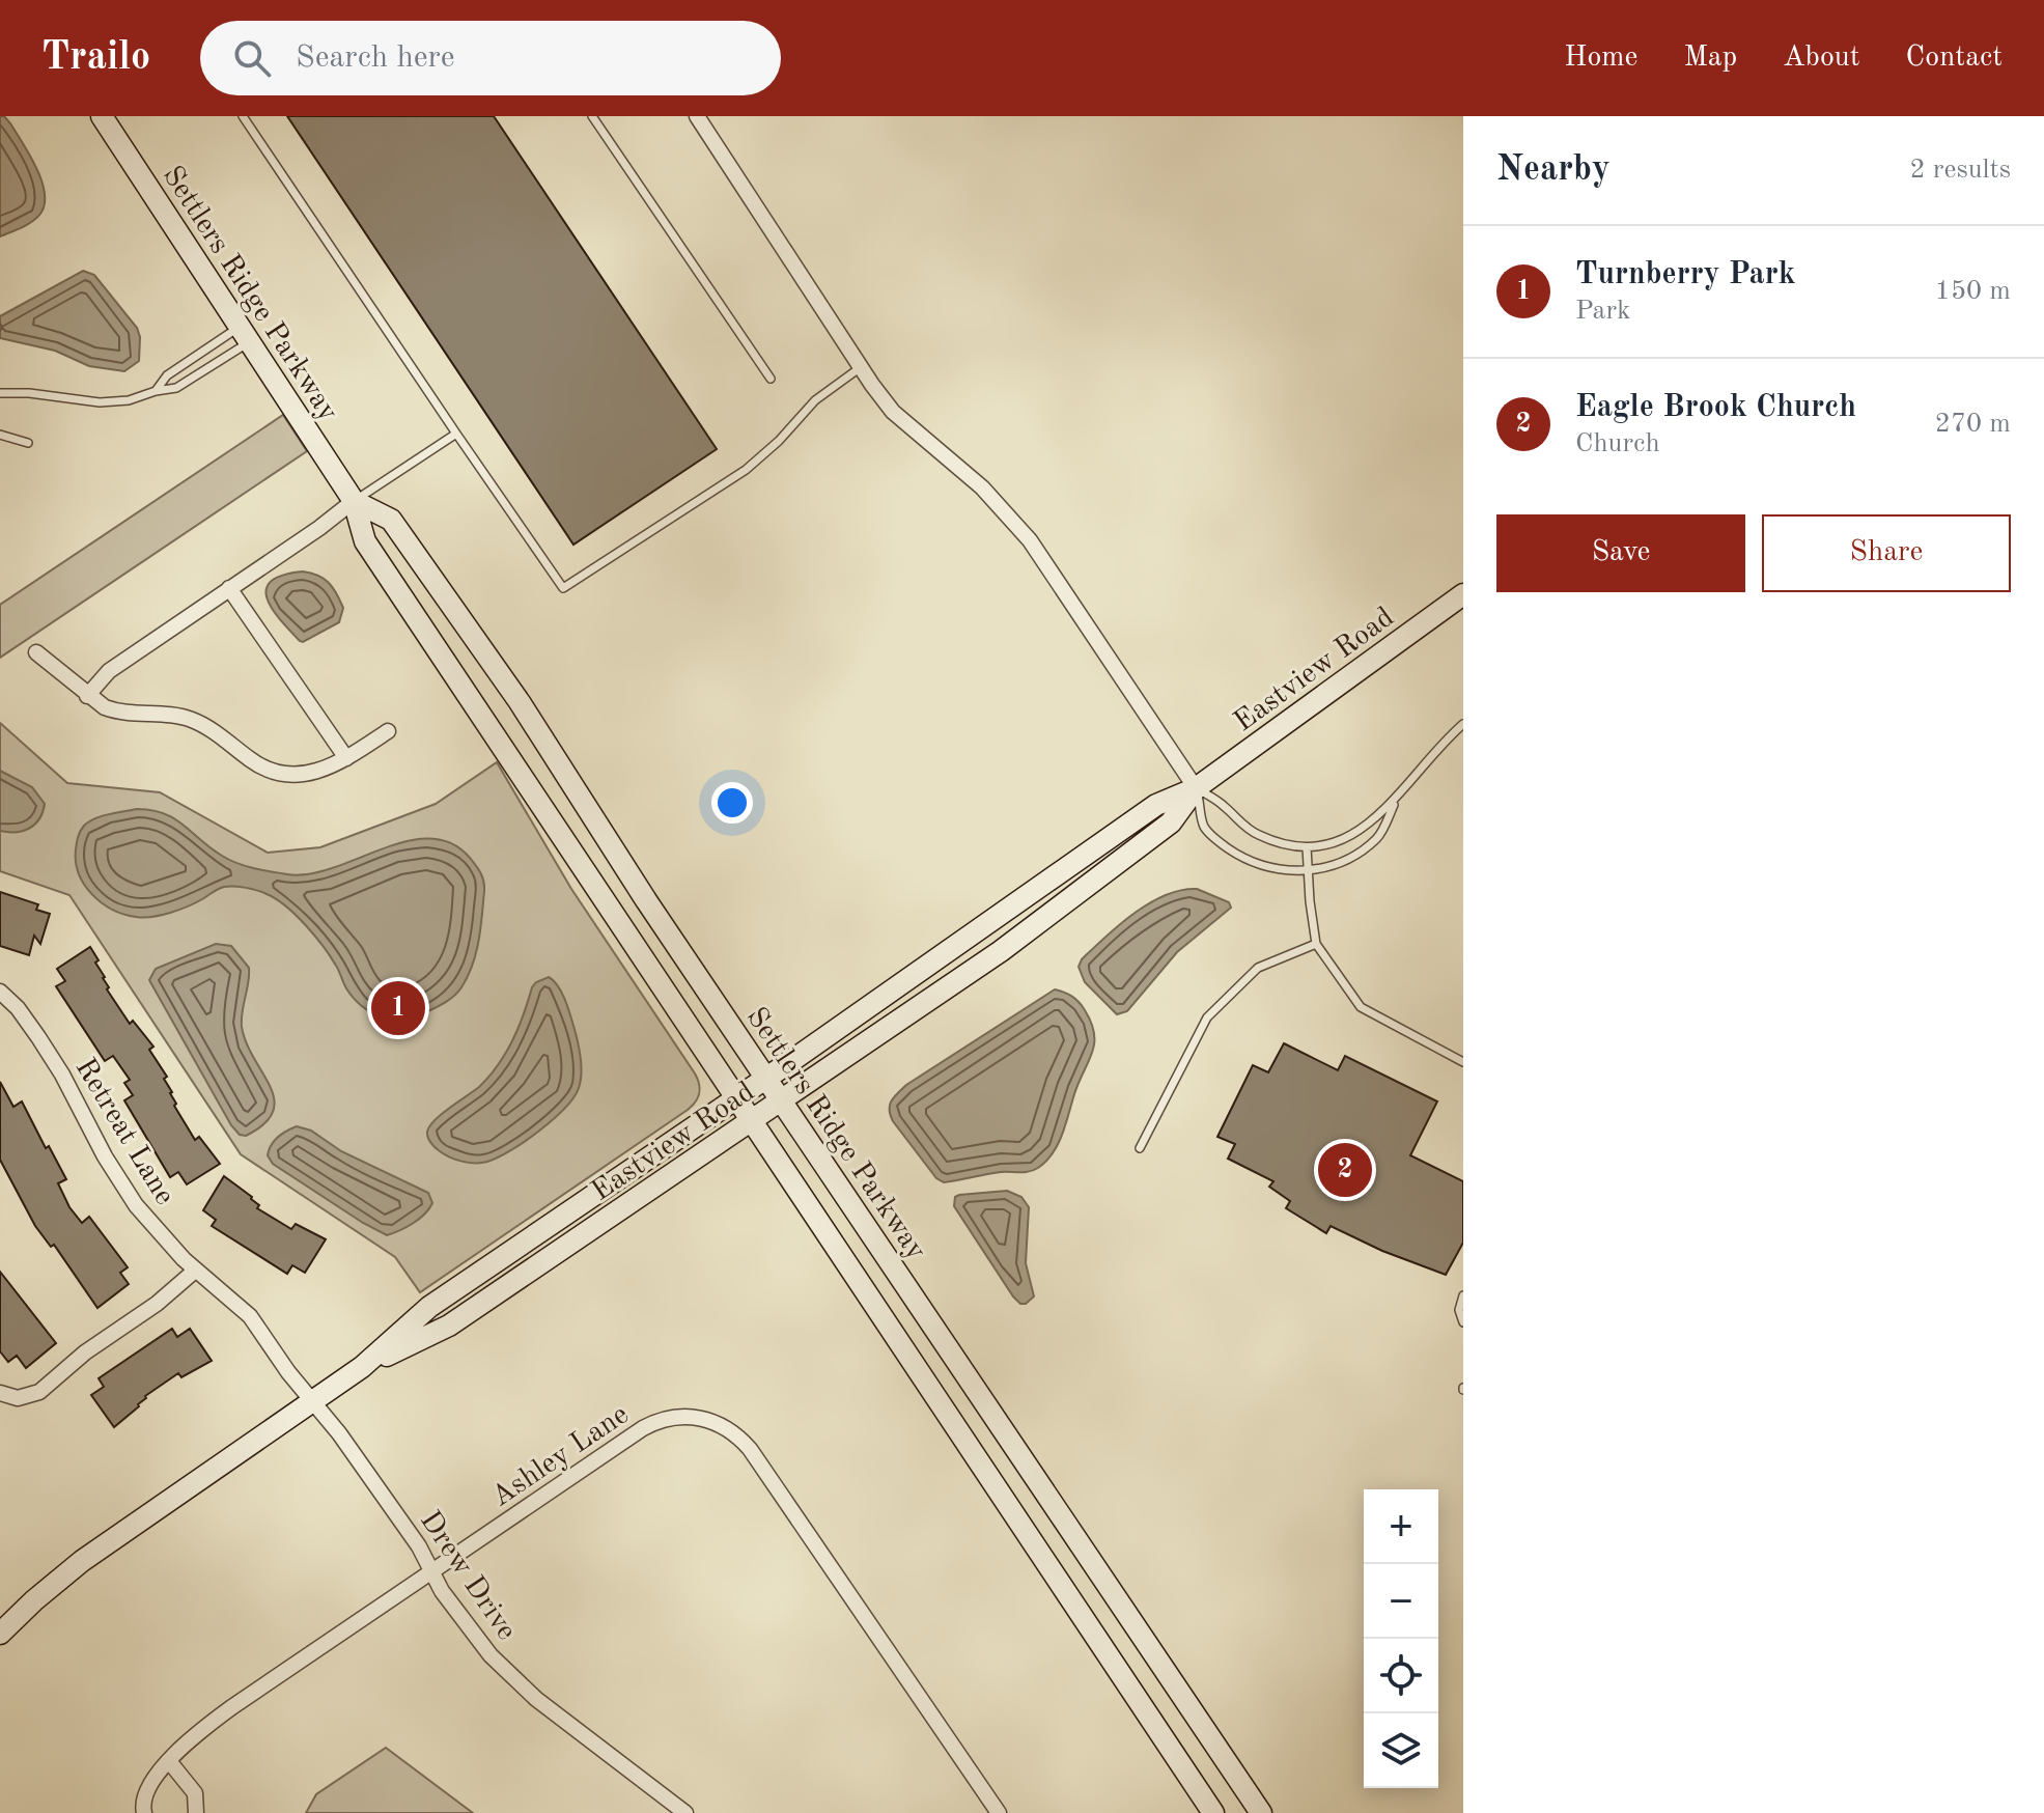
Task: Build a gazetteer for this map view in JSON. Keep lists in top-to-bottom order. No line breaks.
{"streets":{"street":["Settlers Ridge Parkway","Eastview Road","Retreat Lane","Ashley Lane","Drew Drive"]},"crossings":[["Settlers Ridge Parkway","Eastview Road"],["Eastview Road","Retreat Lane"],["Eastview Road","Drew Drive"],["Retreat Lane","Drew Drive"],["Ashley Lane","Drew Drive"]],"page":{"header":"Trailo","search":"Search here","nav":["Home","Map","About","Contact"],"heading":["Nearby","2 results"],"list":[{"mark":"1","name":"Turnberry Park","note":"Park","value":"150 m"},{"mark":"2","name":"Eagle Brook Church","note":"Church","value":"270 m"}],"buttons":["Save","Share"],"pins":["1","2"],"map_buttons":["+","−"]}}
